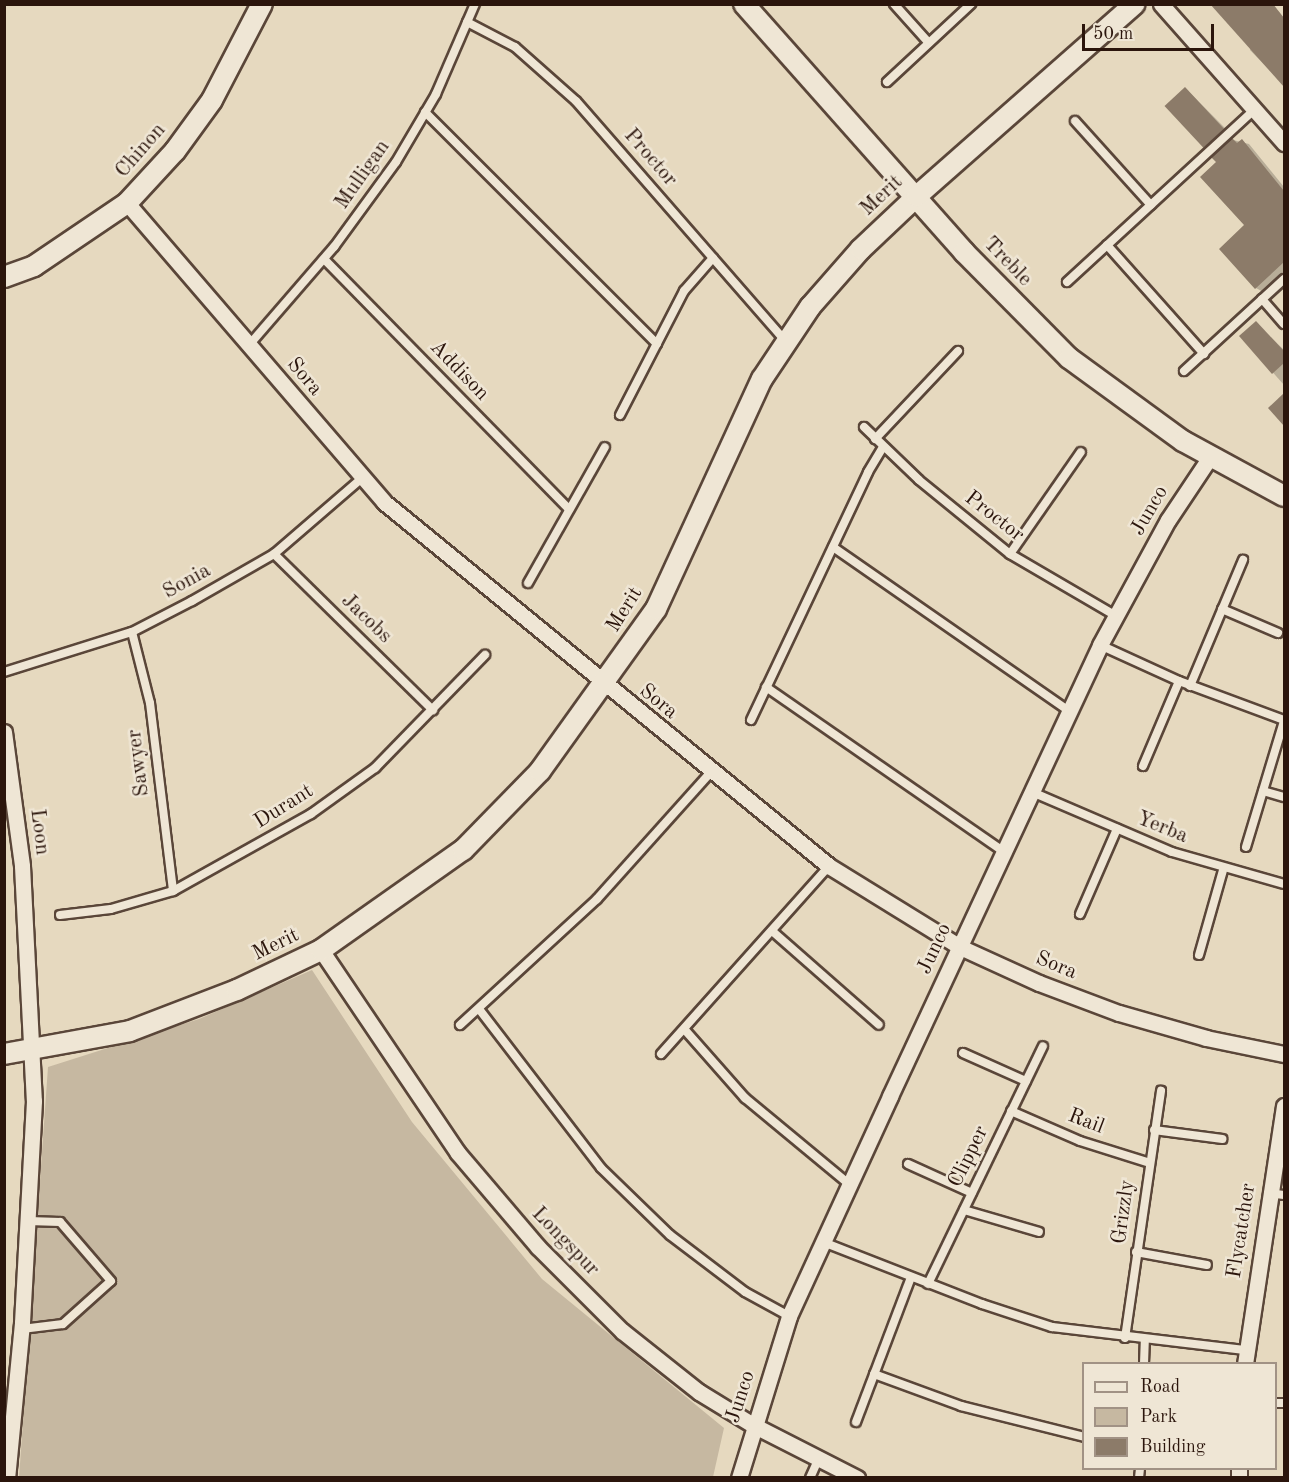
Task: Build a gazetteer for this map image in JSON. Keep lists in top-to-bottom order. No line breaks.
{"streets":{"street":["Chinon","Merit","Treble","Sora","Junco","Loon","Flycatcher","Longspur"],"lane":["Proctor","Mulligan","Addison","Sonia","Jacobs","Sawyer","Durant","Yerba","Rail","Clipper","Grizzly"]},"crossings":[["Chinon","Sora"],["Proctor","Mulligan"],["Proctor","Merit"],["Proctor","Junco"],["Mulligan","Addison"],["Mulligan","Sora"],["Merit","Treble"],["Merit","Sora"],["Merit","Loon"],["Merit","Longspur"],["Treble","Junco"],["Sora","Junco"],["Sora","Sonia"],["Junco","Yerba"],["Junco","Longspur"],["Sonia","Jacobs"],["Sonia","Sawyer"],["Jacobs","Durant"],["Sawyer","Durant"],["Rail","Clipper"],["Rail","Grizzly"]],"legend":["Road","Park","Building"],"scale_bar":"50 m"}
